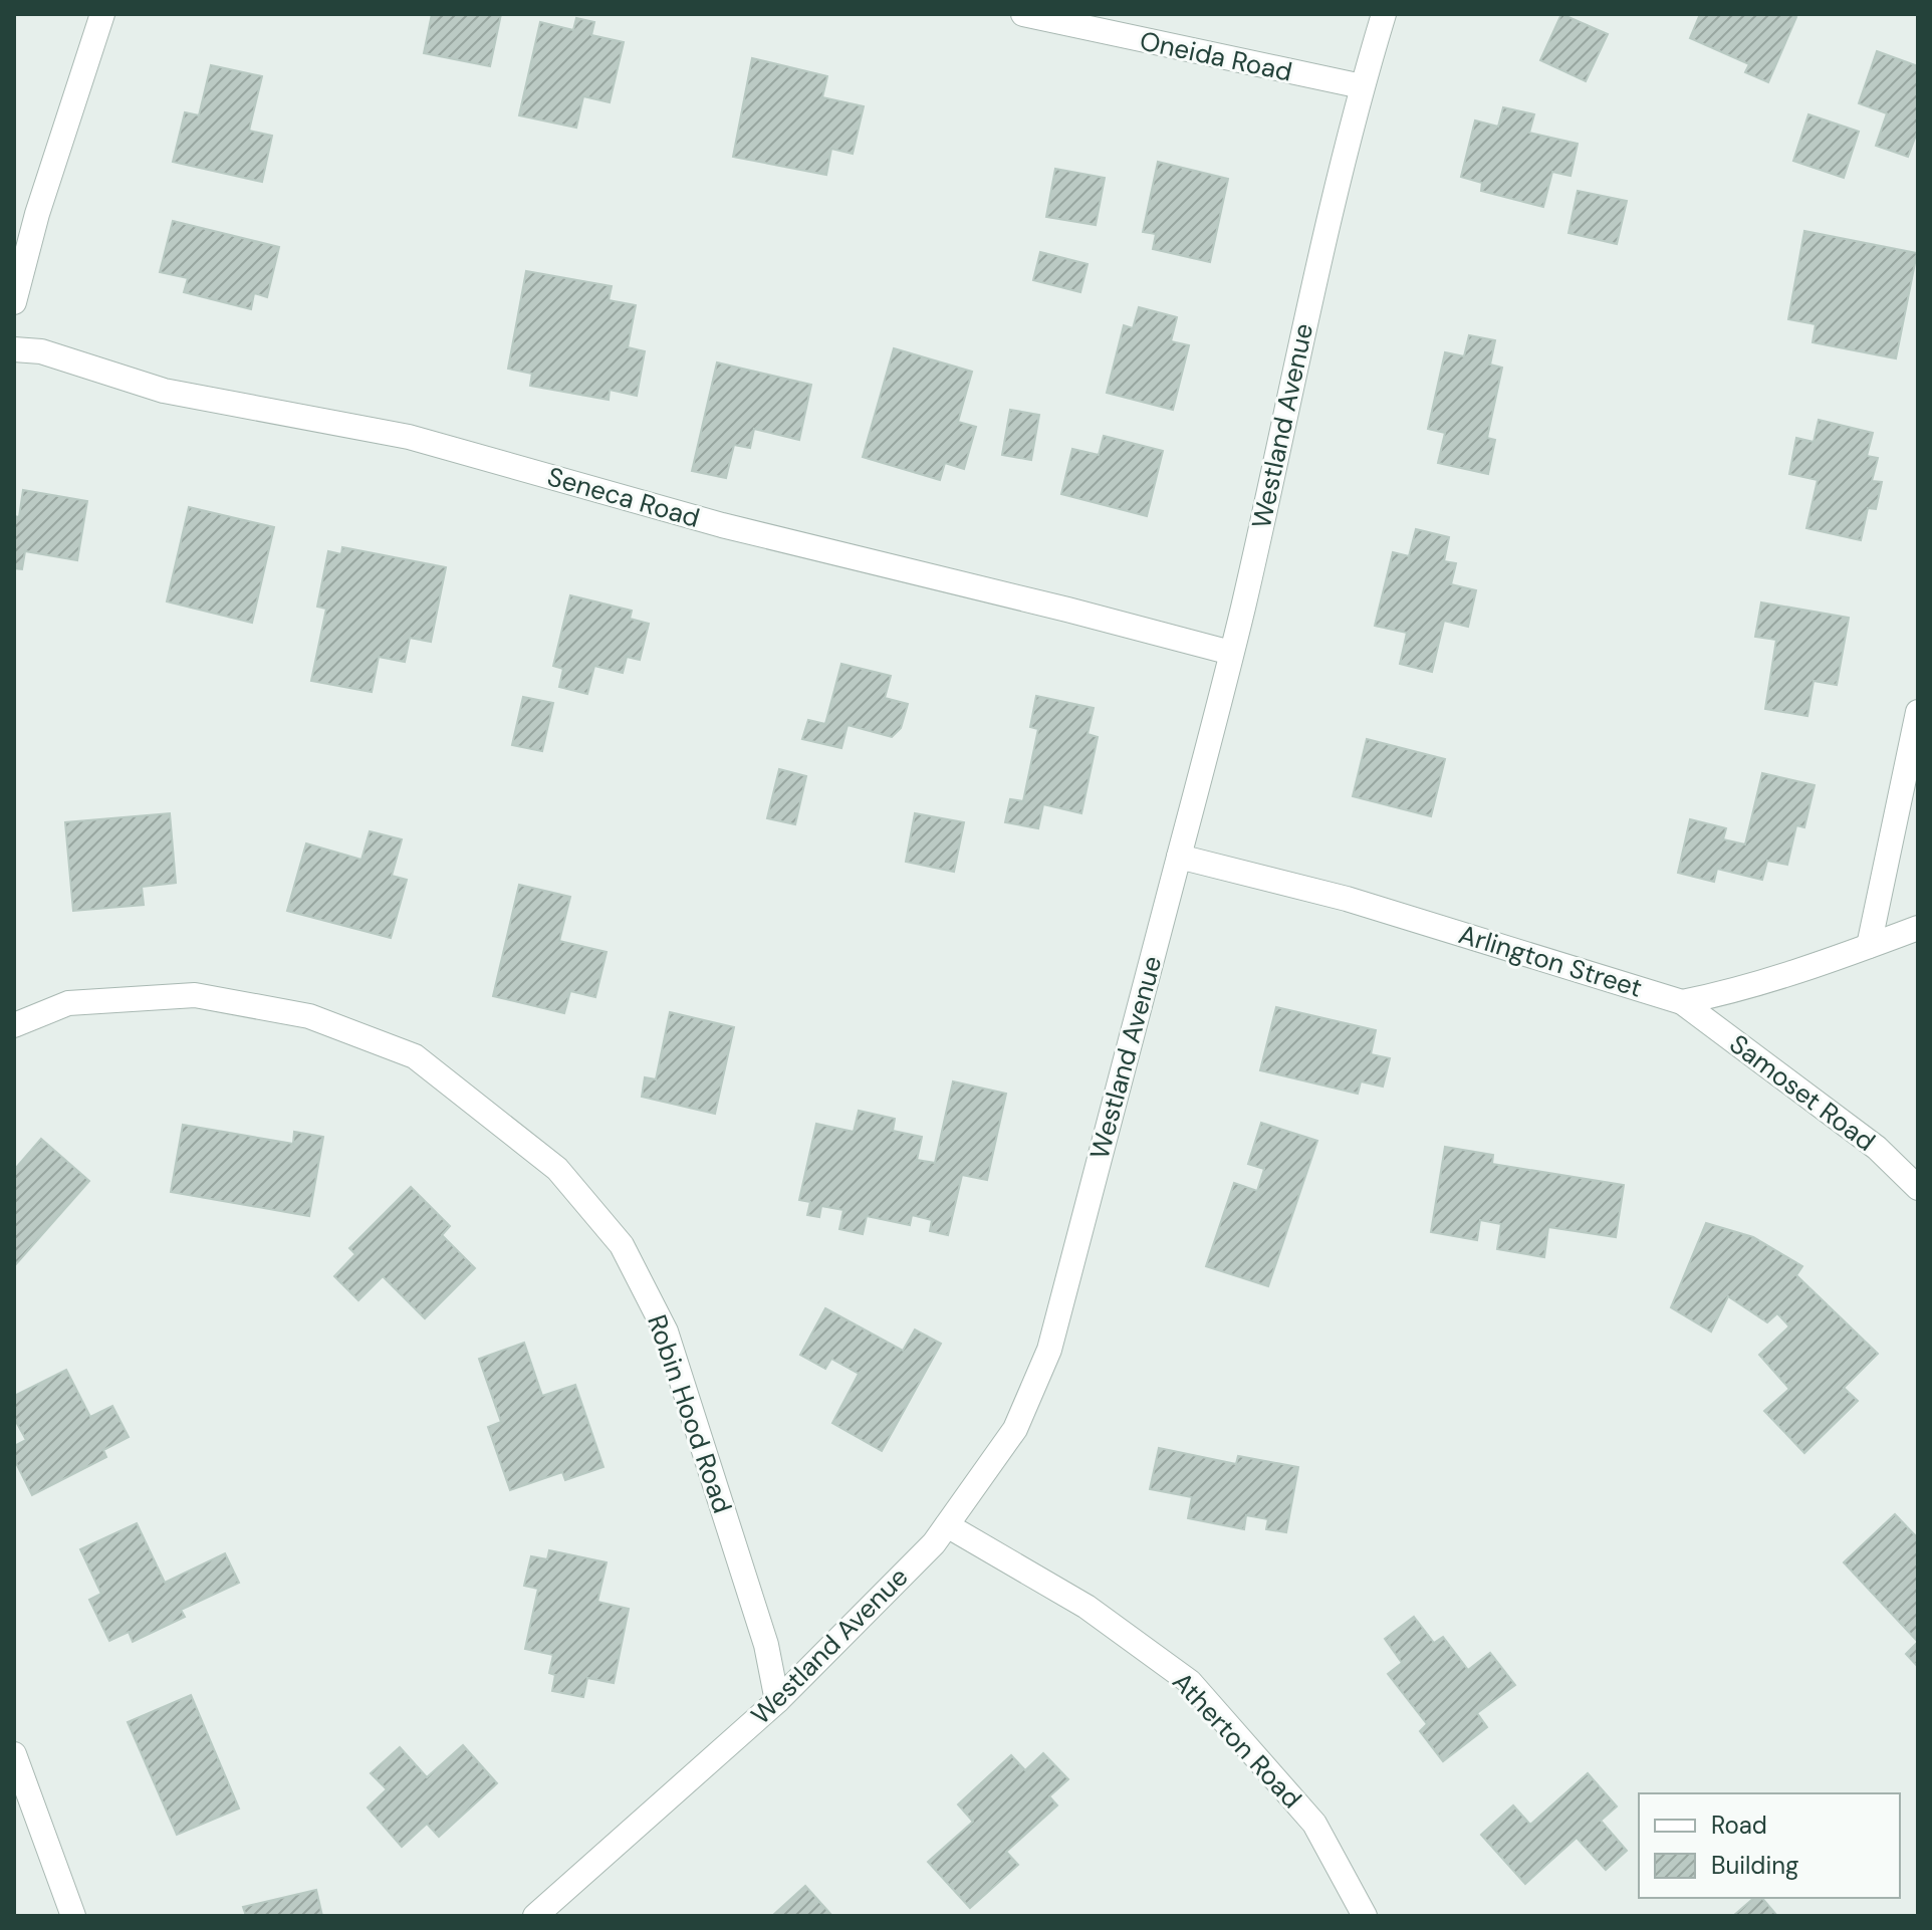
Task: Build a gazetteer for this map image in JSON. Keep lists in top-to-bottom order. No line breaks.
{"streets":{"street":["Oneida Road","Westland Avenue","Seneca Road","Arlington Street","Samoset Road","Robin Hood Road","Atherton Road"]},"crossings":[["Oneida Road","Westland Avenue"],["Westland Avenue","Seneca Road"],["Westland Avenue","Arlington Street"],["Westland Avenue","Robin Hood Road"],["Westland Avenue","Atherton Road"],["Arlington Street","Samoset Road"]],"legend":["Road","Building"]}
